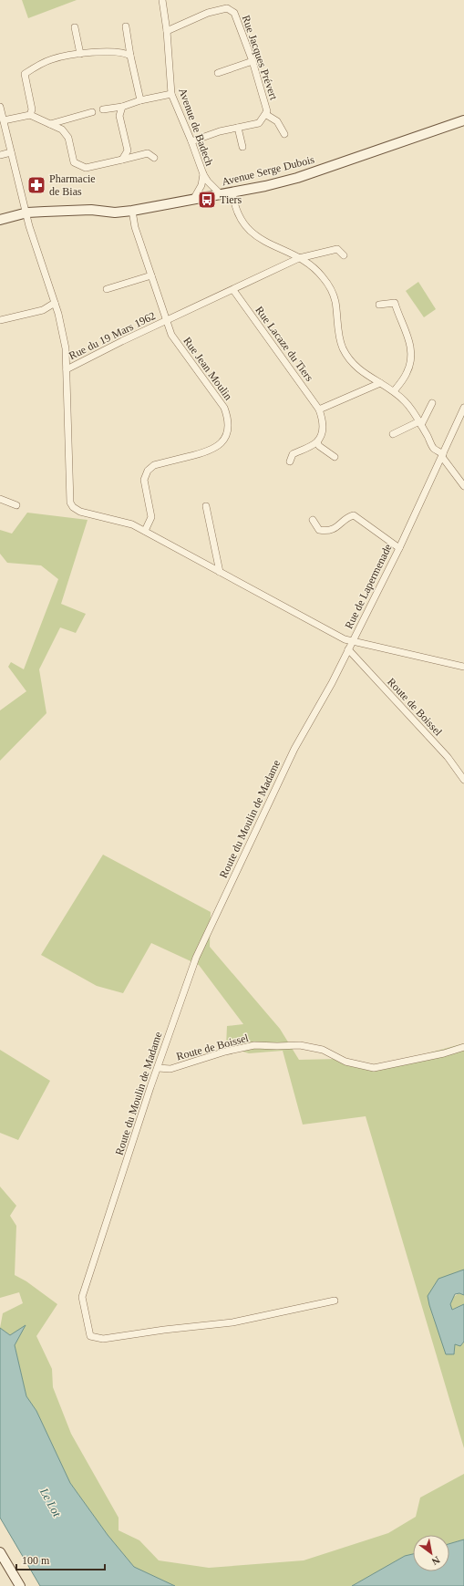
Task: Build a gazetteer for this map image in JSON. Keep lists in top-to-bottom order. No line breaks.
{"streets":{"street":["Rue Jacques Prévert","Avenue de Badech","Avenue Serge Dubois","Rue du 19 Mars 1962","Rue Lacaze du Tiers","Rue Jean Moulin","Rue de Lapermenade","Route de Boissel","Route du Moulin de Madame"]},"crossings":[["Rue Jacques Prévert","Avenue de Badech"],["Avenue de Badech","Avenue Serge Dubois"],["Avenue Serge Dubois","Rue Jean Moulin"],["Rue du 19 Mars 1962","Rue Jean Moulin"],["Rue de Lapermenade","Route du Moulin de Madame"],["Route de Boissel","Route du Moulin de Madame"]],"water":["Le Lot"],"places":{"pharmacy":["Pharmacie de Bias"],"bus stop":["Tiers"]},"scale_bar":"100 m","north":"bottom right"}
